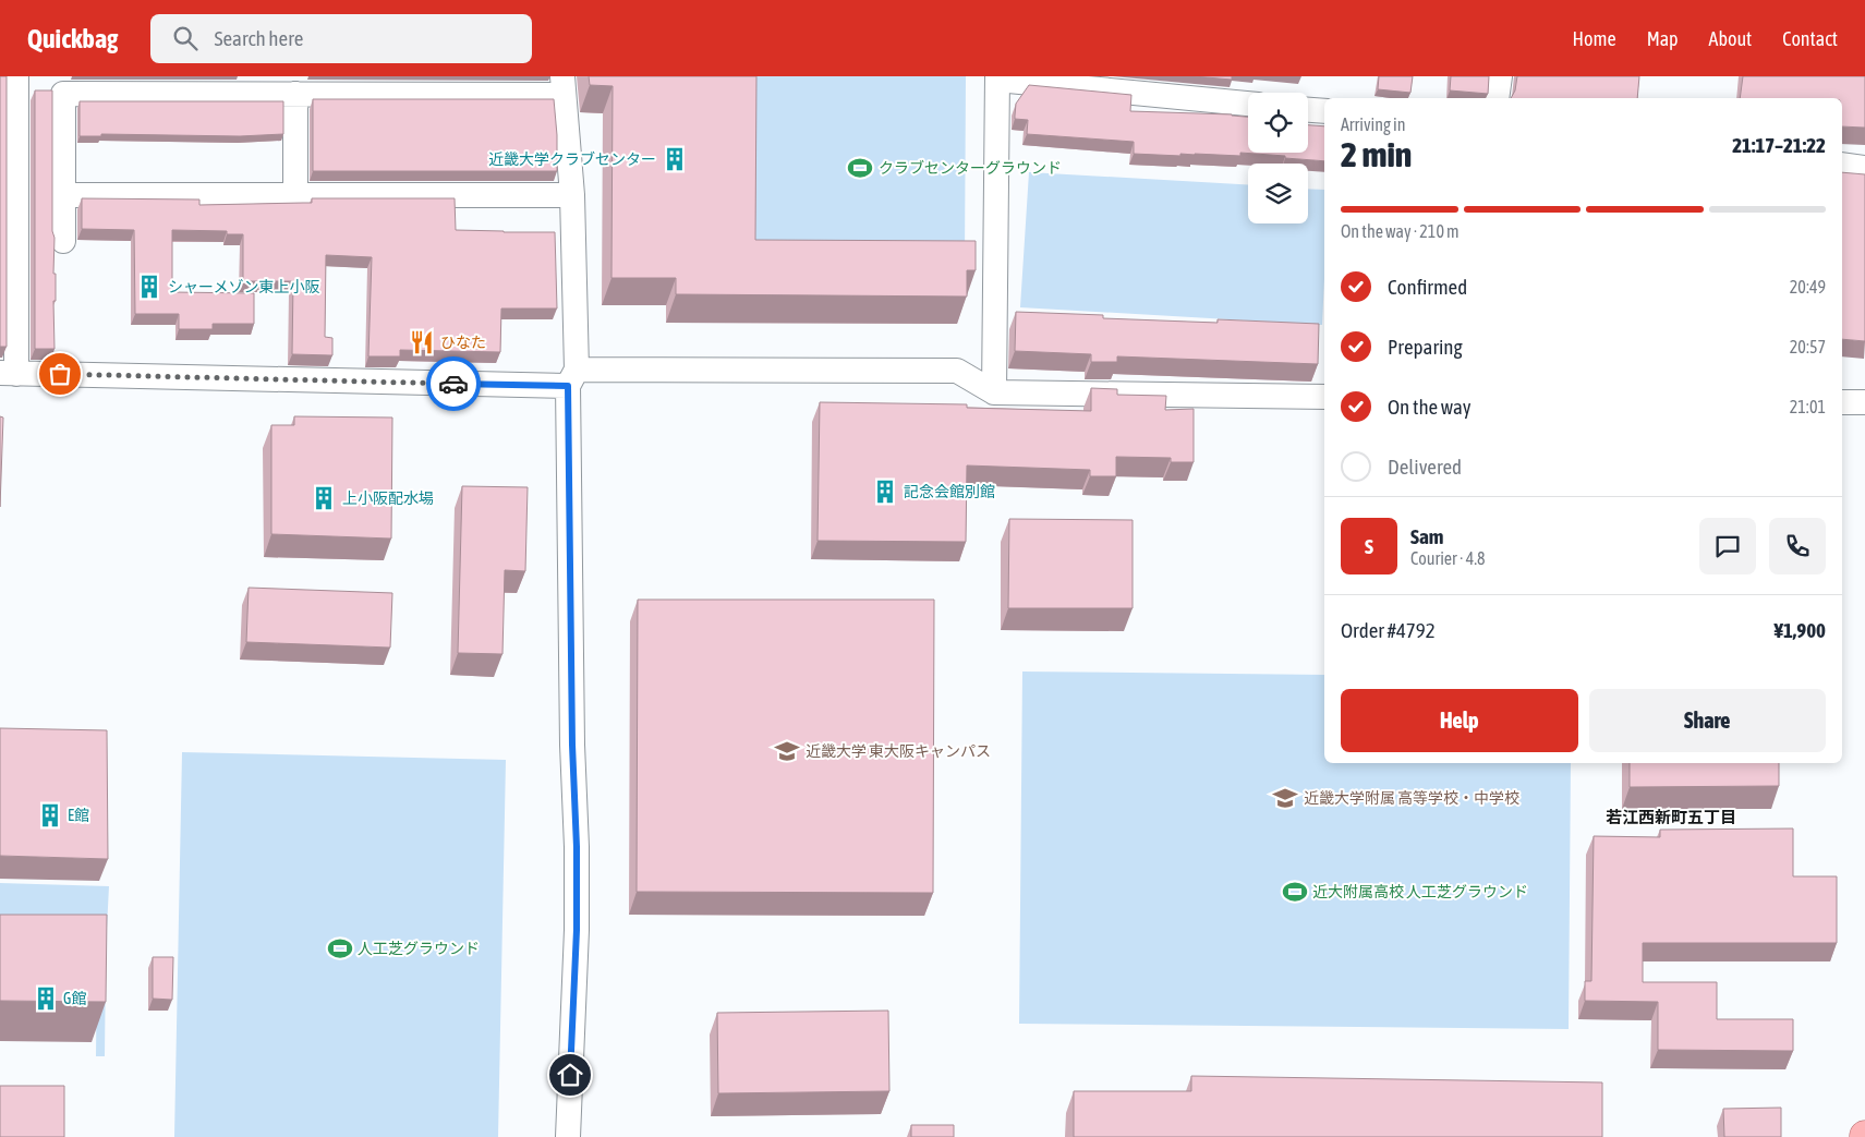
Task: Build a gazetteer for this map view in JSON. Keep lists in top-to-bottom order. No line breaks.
{"districts":["若江西新町五丁目"],"places":{"building":["近畿大学クラブセンター","シャーメゾン東上小阪","記念会館別館","上小阪配水場","E館","G館"],"sports":["クラブセンターグラウンド","近大附属高校 人工芝グラウンド","人工芝グラウンド"],"restaurant":["ひなた"],"school or university":["近畿大学 東大阪キャンパス","近畿大学附属 高等学校・中学校"]},"page":{"header":"Quickbag","search":"Search here","nav":["Home","Map","About","Contact"],"heading":["2 min","Arriving in","21:17–21:22"],"panel":["Sam","Courier · 4.8","Order #4792","¥1,900"],"bar":"On the way · 210 m","list":[["Confirmed","20:49"],["Preparing","20:57"],["On the way","21:01"],"Delivered"],"round":"S","buttons":["Help","Share"]}}
